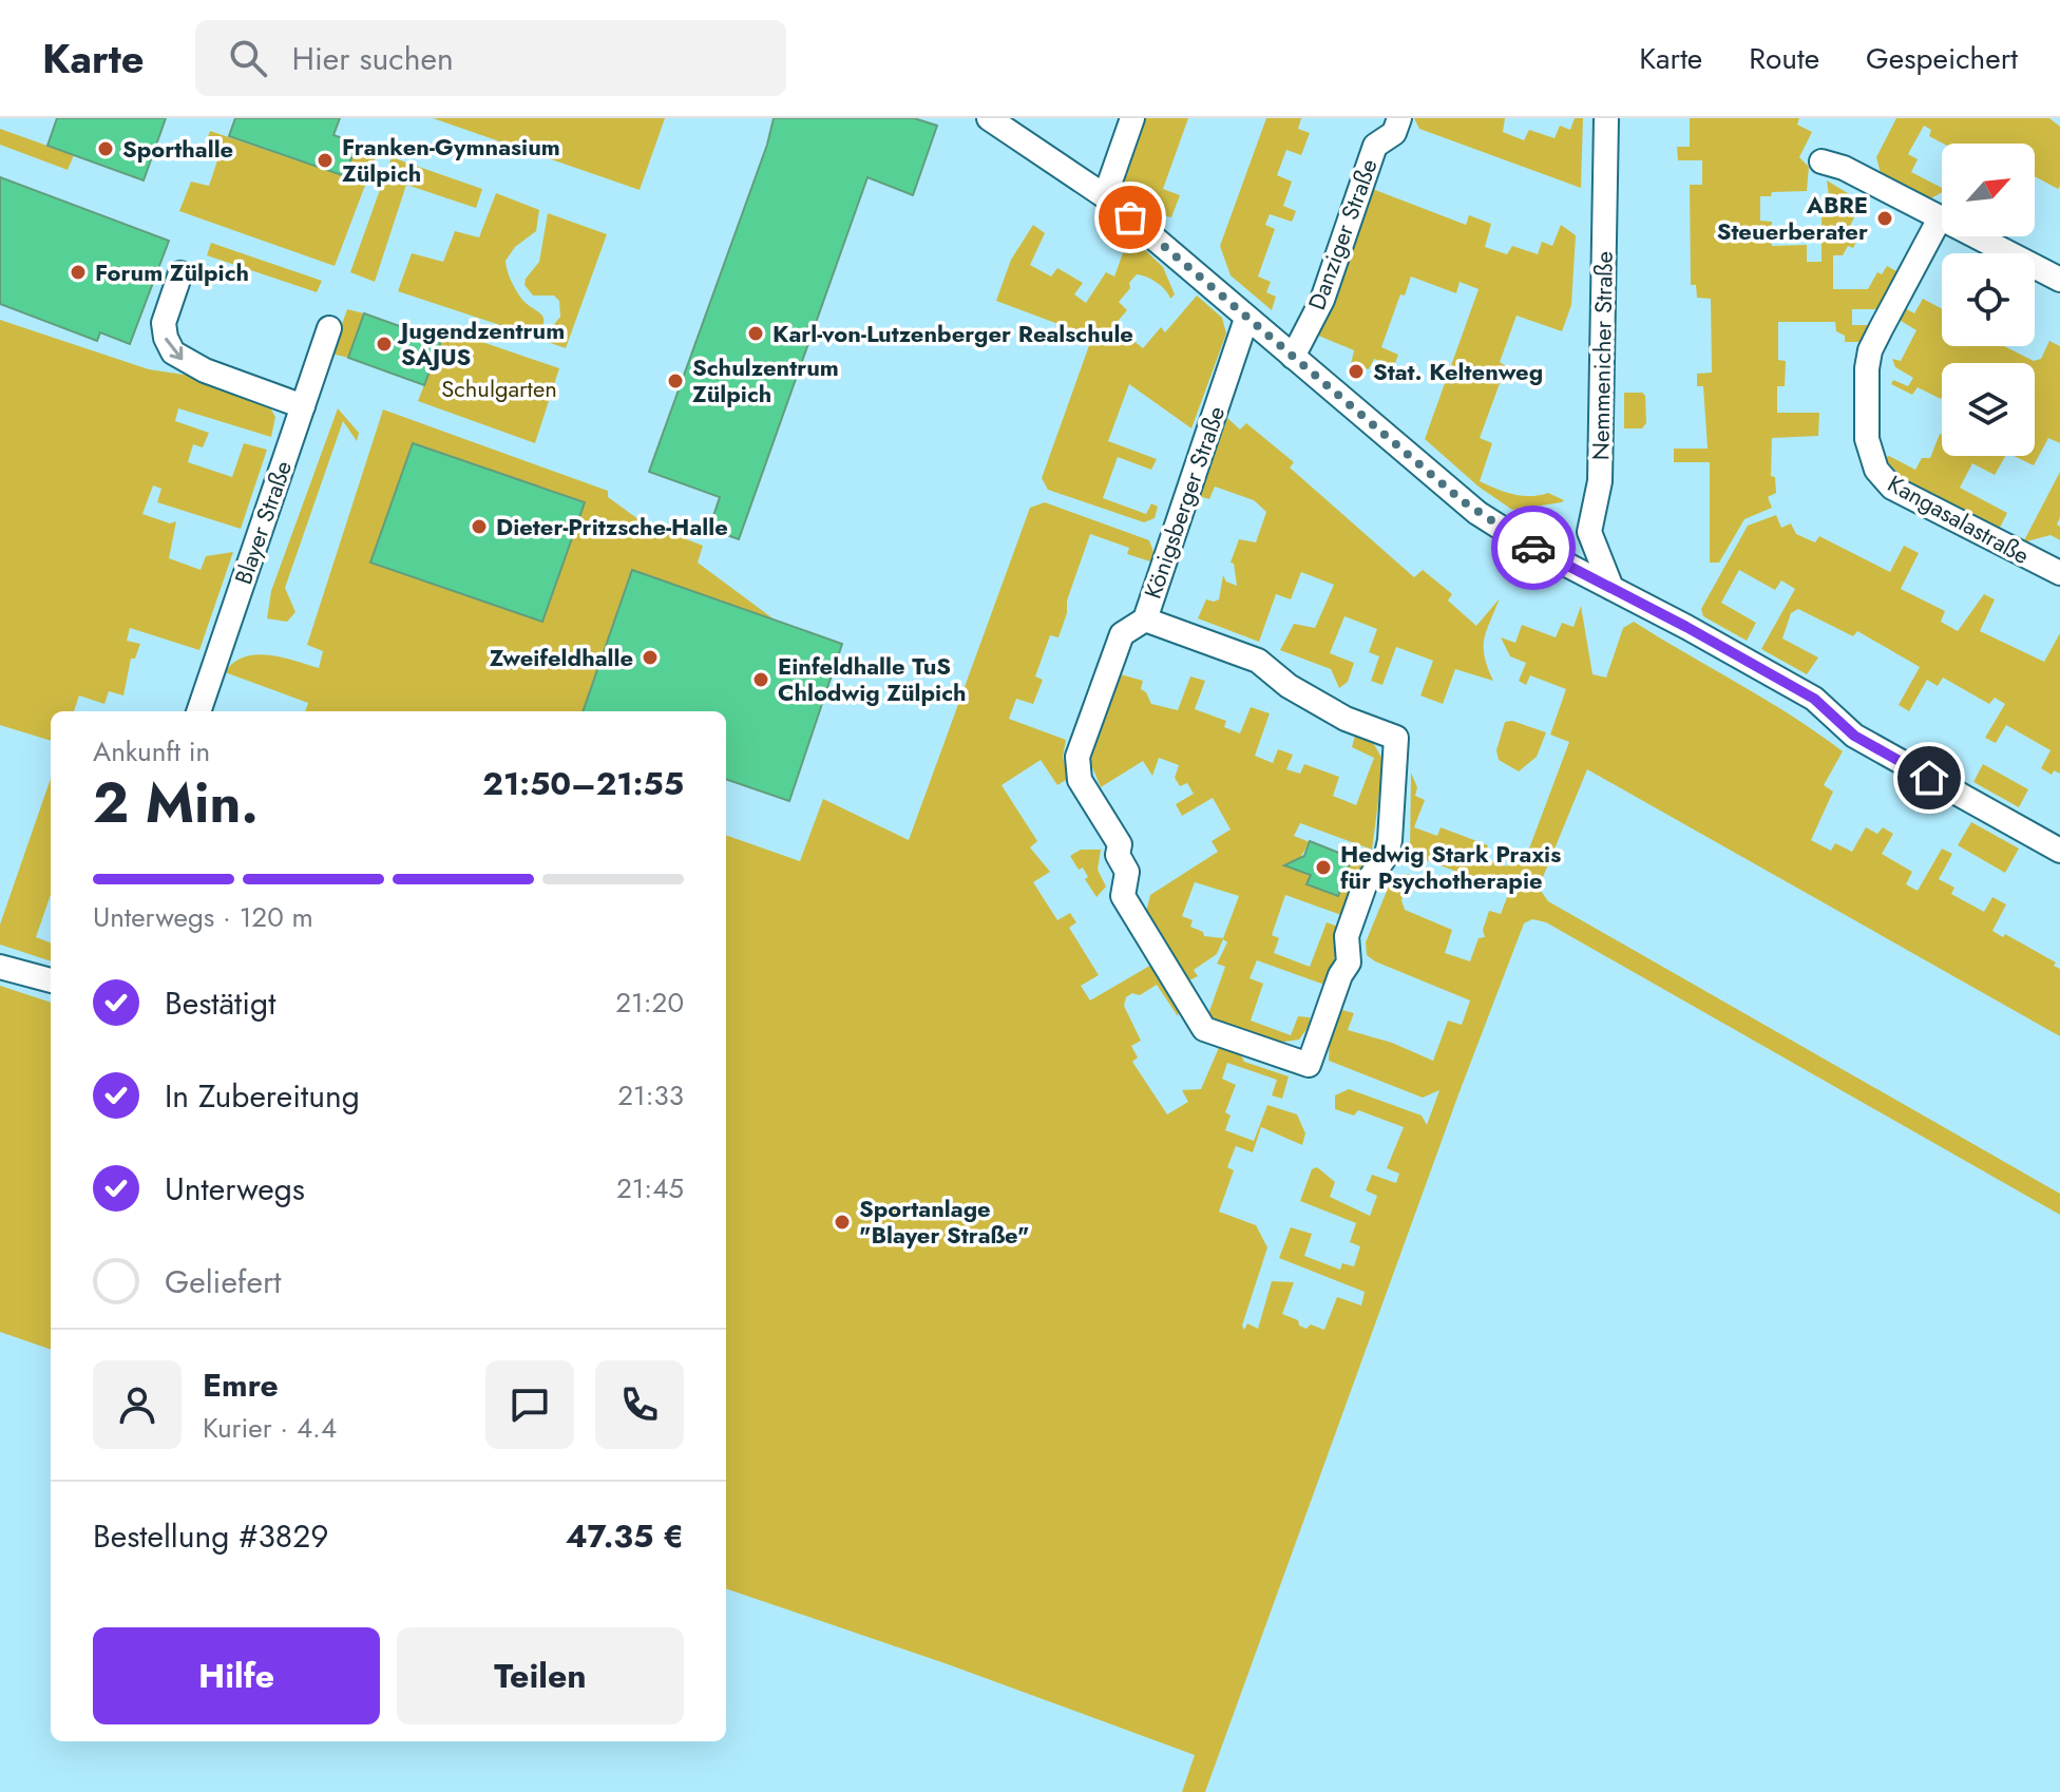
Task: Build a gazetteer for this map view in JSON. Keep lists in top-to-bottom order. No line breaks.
{"streets":{"street":["Danziger Straße","Nemmenicher Straße","Königsberger Straße","Kangasalastraße","Blayer Straße"]},"parks":["Schulgarten"],"places":["Sporthalle","Franken-Gymnasium Zülpich","ABRE Steuerberater","Forum Zülpich","Karl-von-Lutzenberger Realschule","Jugendzentrum SAJUS","Stat. Keltenweg","Schulzentrum Zülpich","Dieter-Pritzsche-Halle","Zweifeldhalle","Einfeldhalle TuS Chlodwig Zülpich","Hedwig Stark Praxis für Psychotherapie","Sportanlage \"Blayer Straße\""],"north":"top right","page":{"header":"Karte","search":"Hier suchen","nav":["Karte","Route","Gespeichert"],"heading":["2 Min.","Ankunft in","21:50–21:55"],"panel":["Emre","Kurier · 4.4","Bestellung #3829","47.35 €"],"bar":"Unterwegs · 120 m","list":[["Bestätigt","21:20"],["In Zubereitung","21:33"],["Unterwegs","21:45"],"Geliefert"],"buttons":["Hilfe","Teilen"]}}
